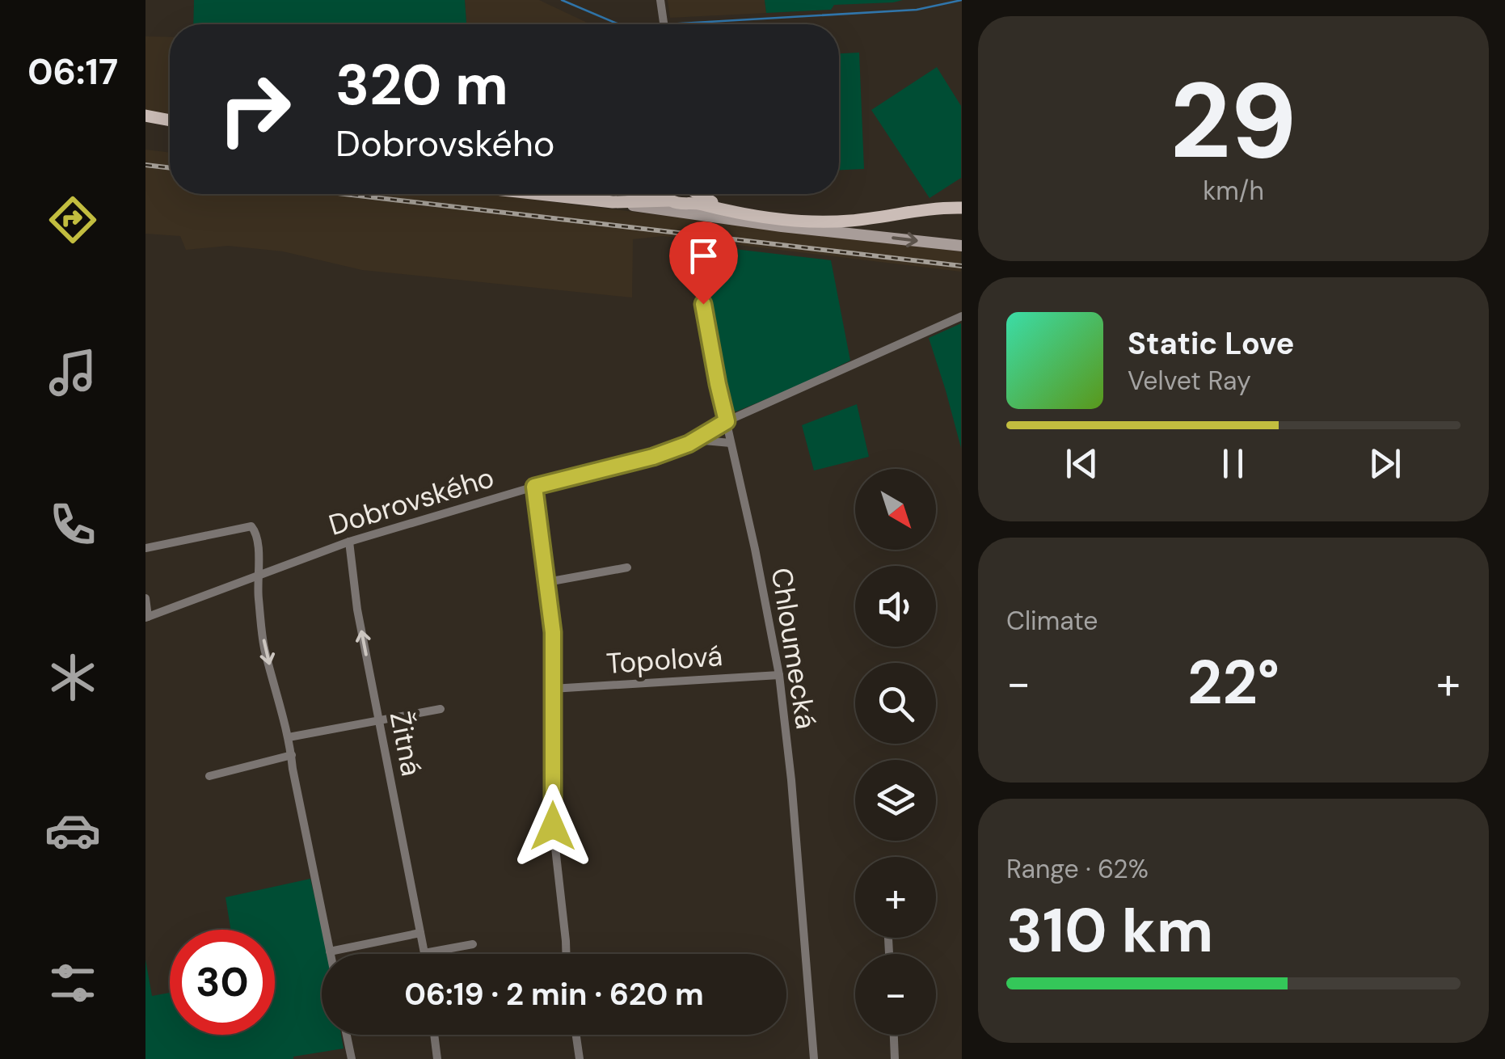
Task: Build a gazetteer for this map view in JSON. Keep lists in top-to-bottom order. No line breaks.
{"streets":{"street":["Dobrovského","Chloumecká","Topolová","Žitná"]},"crossings":[["Dobrovského","Chloumecká"],["Dobrovského","Žitná"],["Chloumecká","Topolová"]],"one_way":["Žitná"],"north":"bottom right","page":{"tabs":"06:17","tile":[["29","km/h"],"Climate",["Range · 62%","310 km"]],"turn":["320 m","Dobrovského"],"song":["Static Love","Velvet Ray"],"map_buttons":["+","−"],"heat":["−","22°","+"],"limit":"30","trip":"06:19 · 2 min · 620 m"}}
